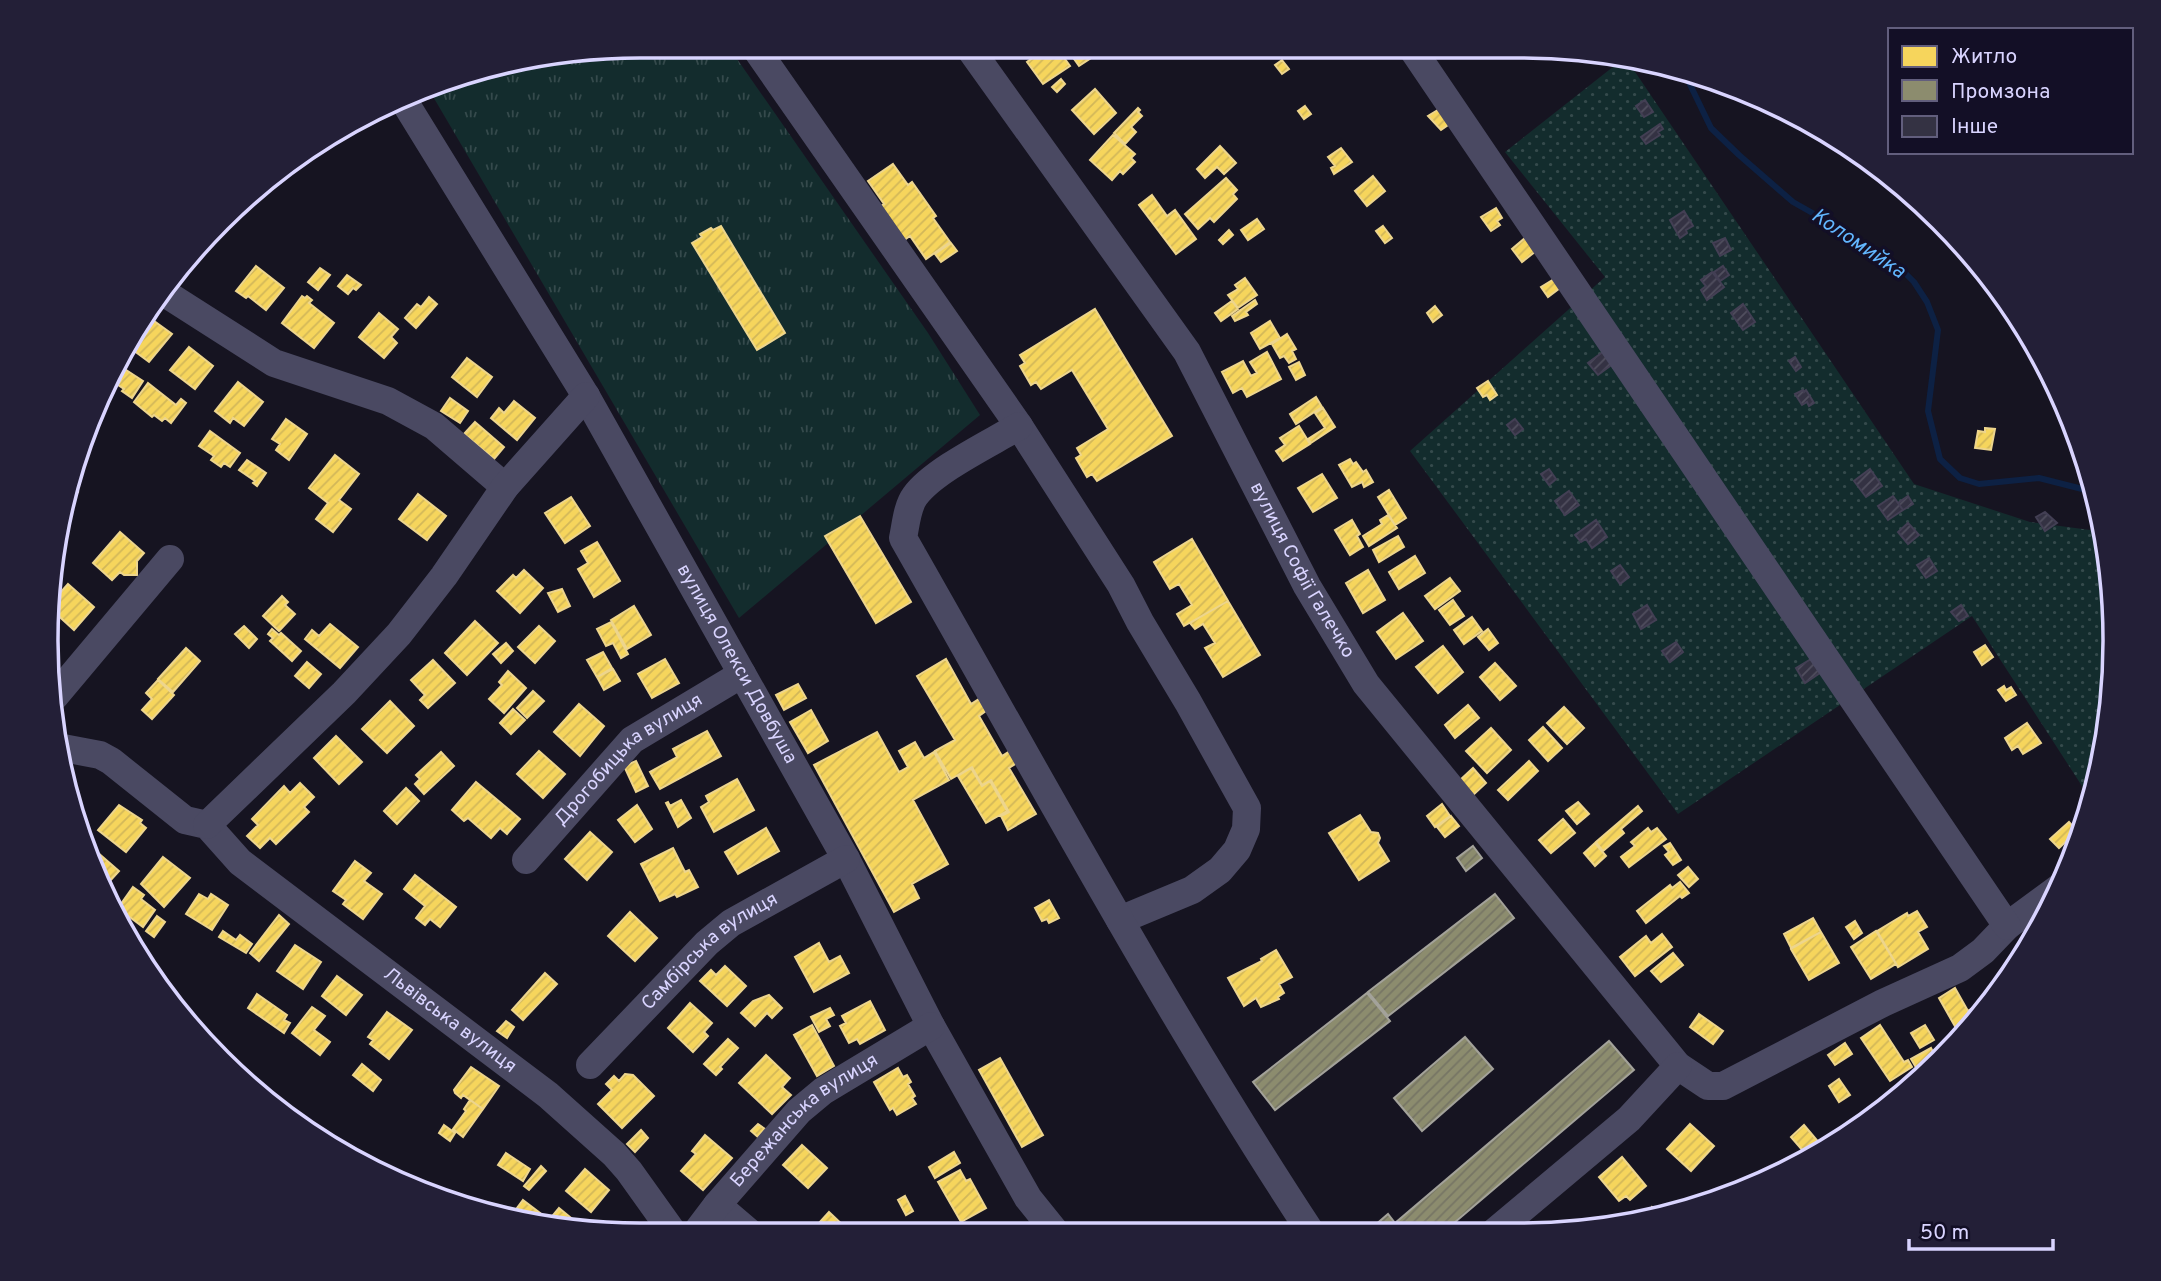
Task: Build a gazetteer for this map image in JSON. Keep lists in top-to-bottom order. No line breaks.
{"streets":{"street":["вулиця Софії Галечко","вулиця Олекси Довбуша","Дрогобицька вулиця","Самбірська вулиця","Львівська вулиця","Бережанська вулиця"]},"crossings":[["вулиця Олекси Довбуша","Дрогобицька вулиця"],["вулиця Олекси Довбуша","Самбірська вулиця"],["вулиця Олекси Довбуша","Бережанська вулиця"]],"water":["Коломийка"],"legend":["Житло","Промзона","Інше"],"scale_bar":"50 m"}
